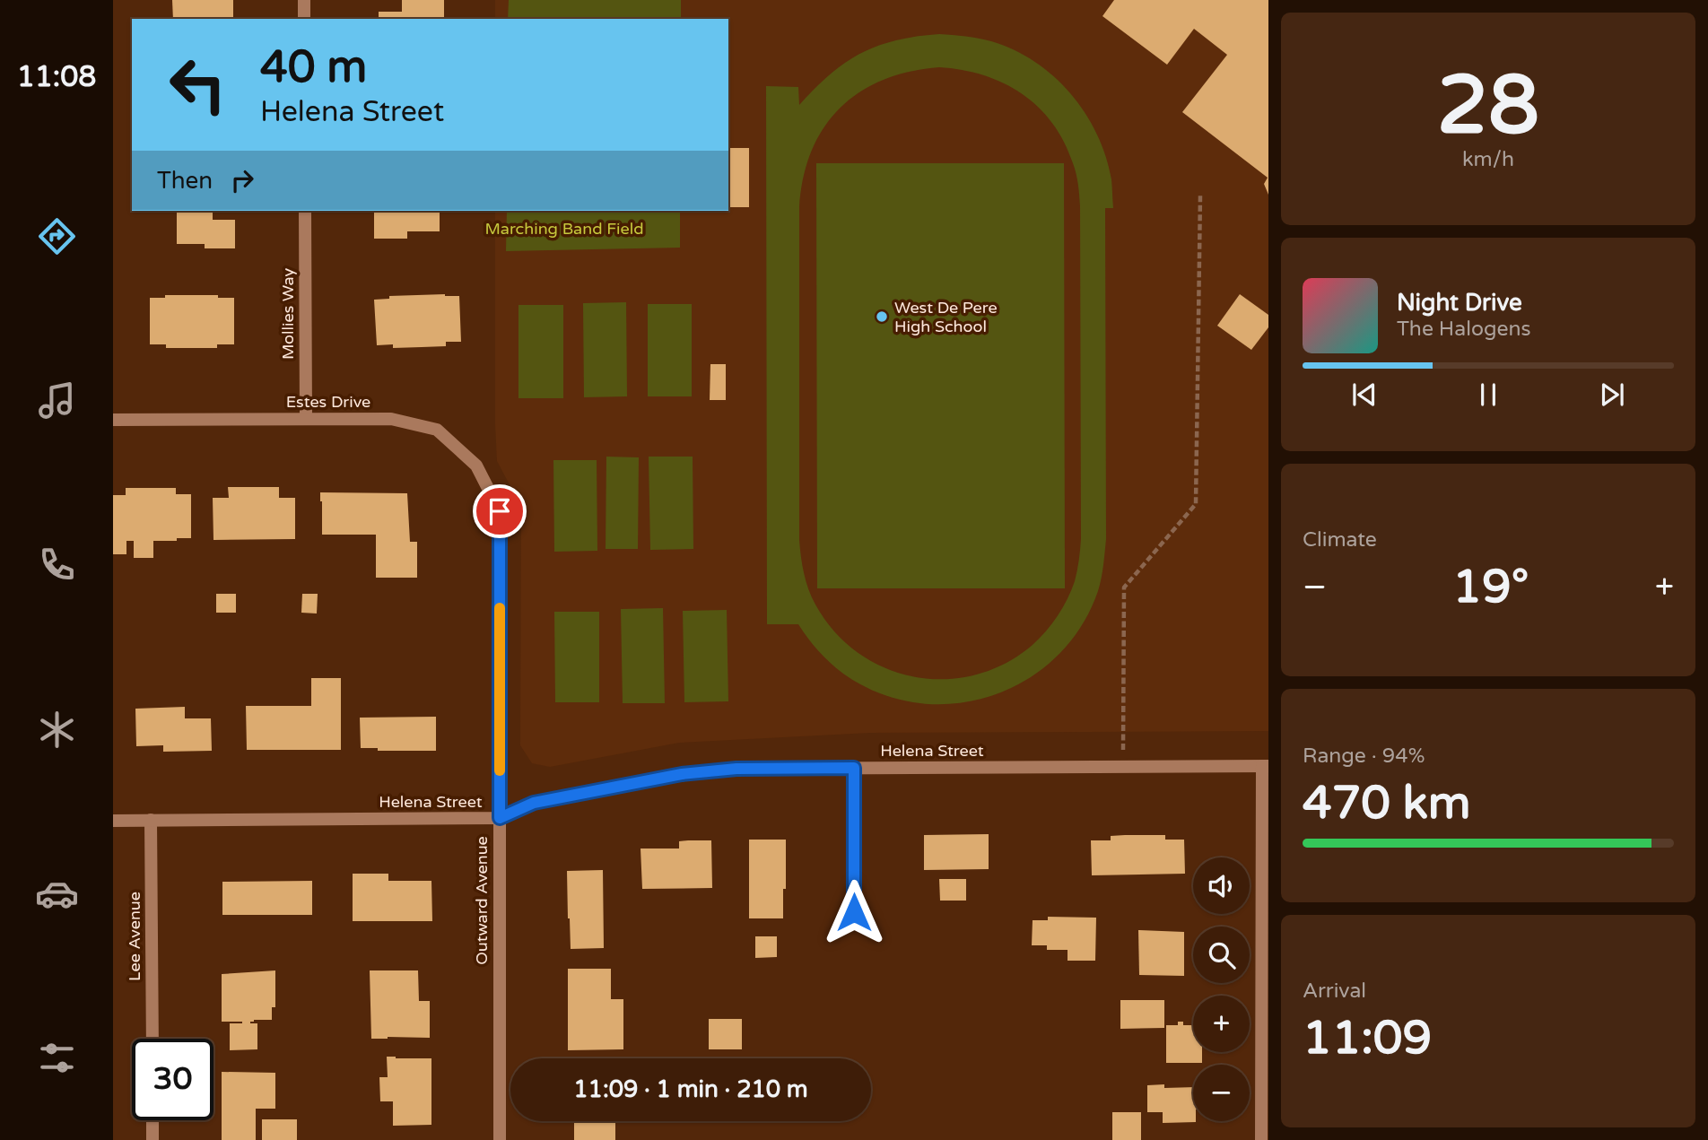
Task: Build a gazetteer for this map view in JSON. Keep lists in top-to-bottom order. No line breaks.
{"streets":{"street":["Mollies Way","Estes Drive","Helena Street","Outward Avenue","Lee Avenue"]},"crossings":[["Mollies Way","Estes Drive"],["Estes Drive","Outward Avenue"],["Helena Street","Outward Avenue"],["Helena Street","Lee Avenue"]],"parks":["Marching Band Field"],"places":["West De Pere High School"],"page":{"tabs":"11:08","tile":[["28","km/h"],"Climate",["Range · 94%","470 km"],["Arrival","11:09"]],"turn":["40 m","Helena Street"],"then":"Then","song":["Night Drive","The Halogens"],"heat":["−","19°","+"],"map_buttons":["+","−"],"limit":"30","trip":"11:09 · 1 min · 210 m"}}
